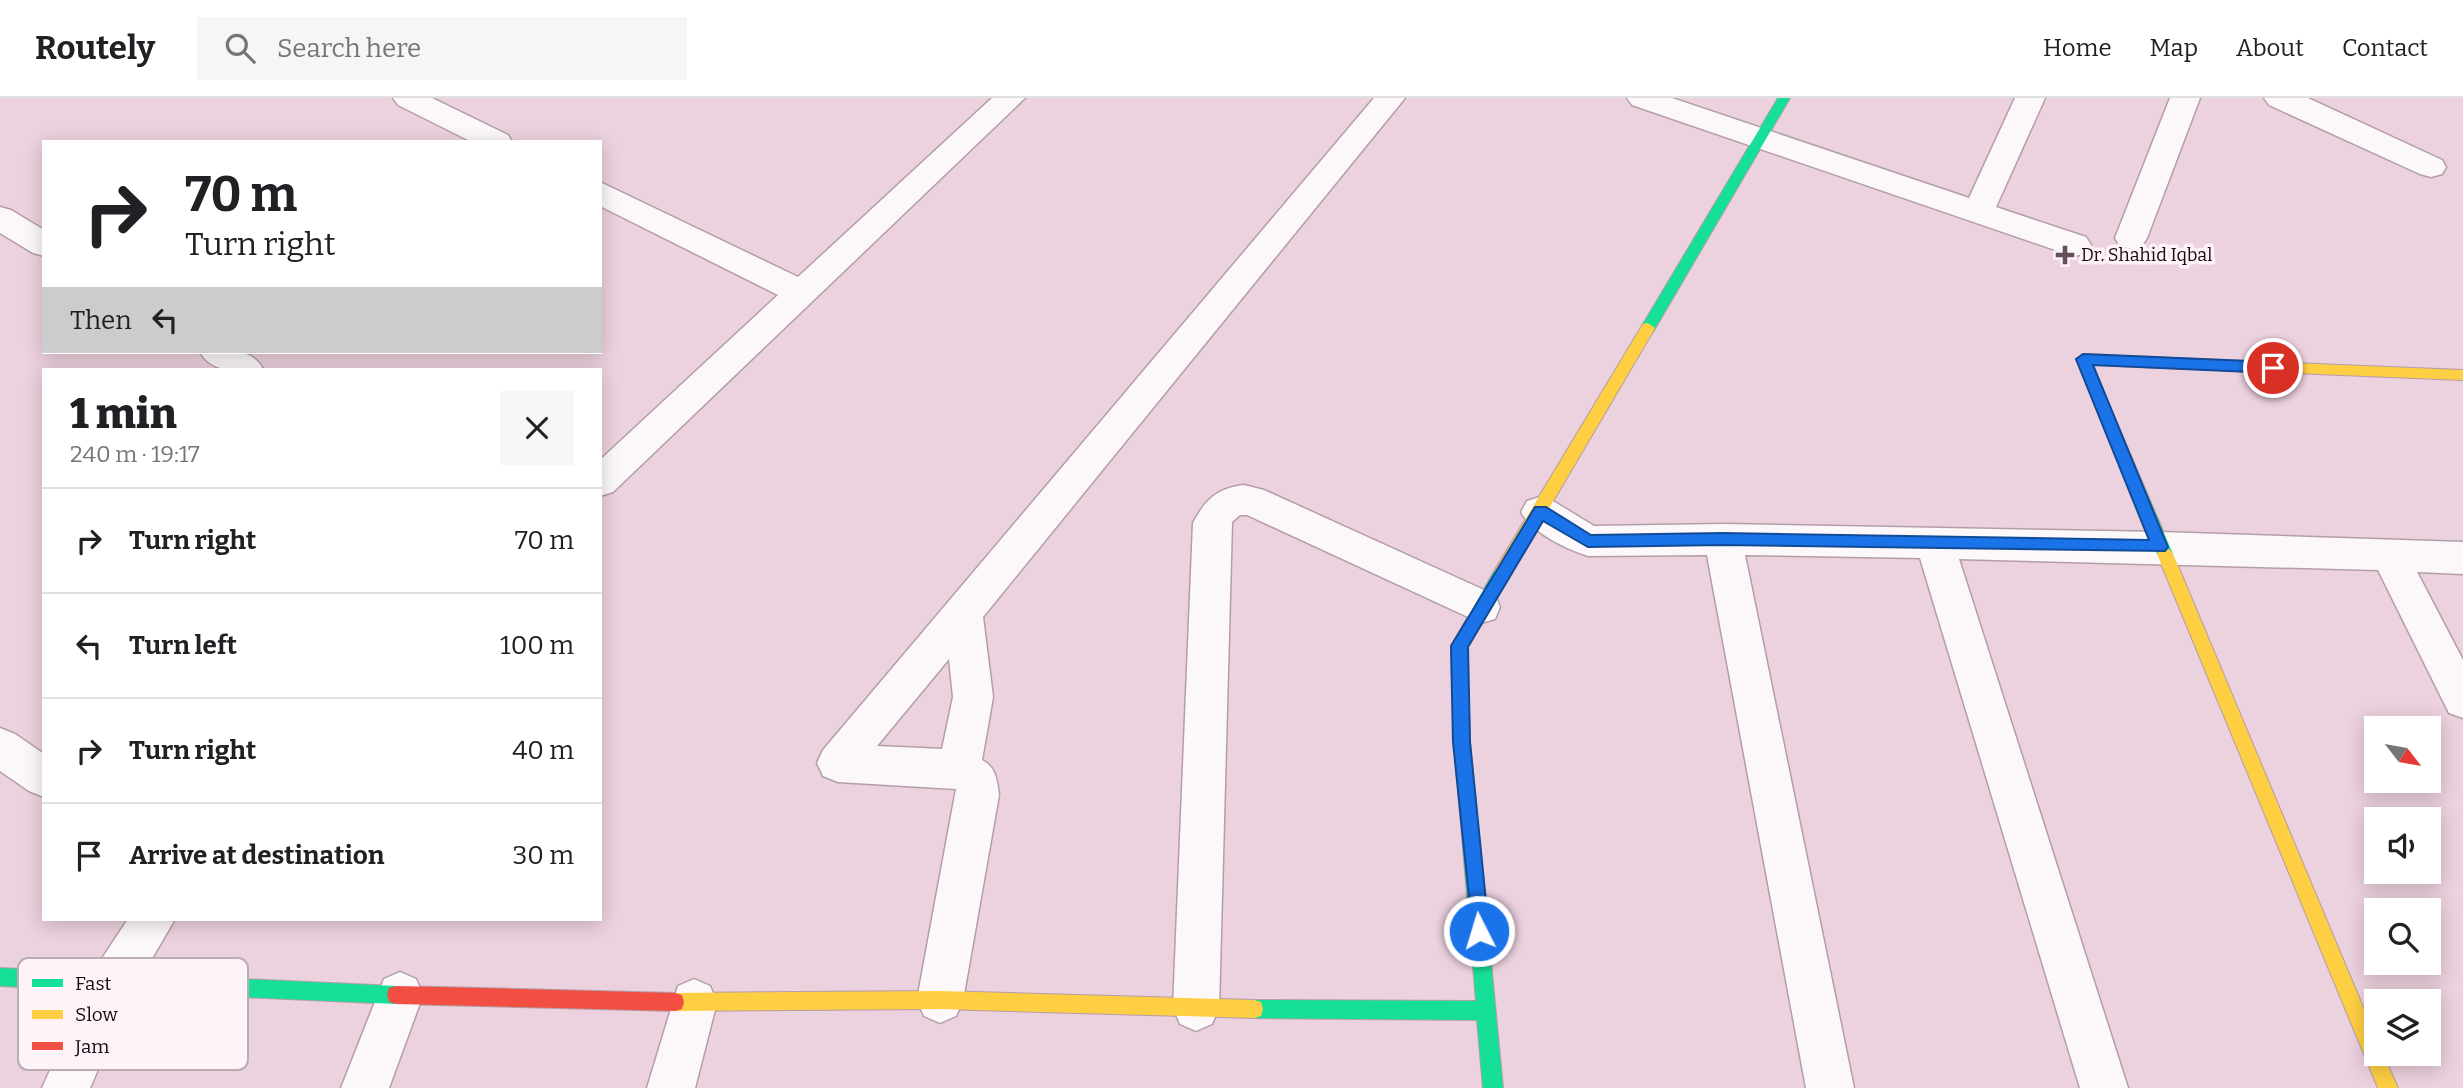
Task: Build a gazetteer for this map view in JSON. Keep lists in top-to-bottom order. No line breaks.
{"places":{"health":["Dr. Shahid Iqbal"]},"legend":["Fast","Slow","Jam"],"north":"bottom right","page":{"header":"Routely","search":"Search here","nav":["Home","Map","About","Contact"],"turn":["70 m","Turn right"],"then":"Then","heading":["1 min","240 m · 19:17"],"list":[{"name":"Turn right","value":"70 m"},{"name":"Turn left","value":"100 m"},{"name":"Turn right","value":"40 m"},{"name":"Arrive at destination","value":"30 m"}]}}
